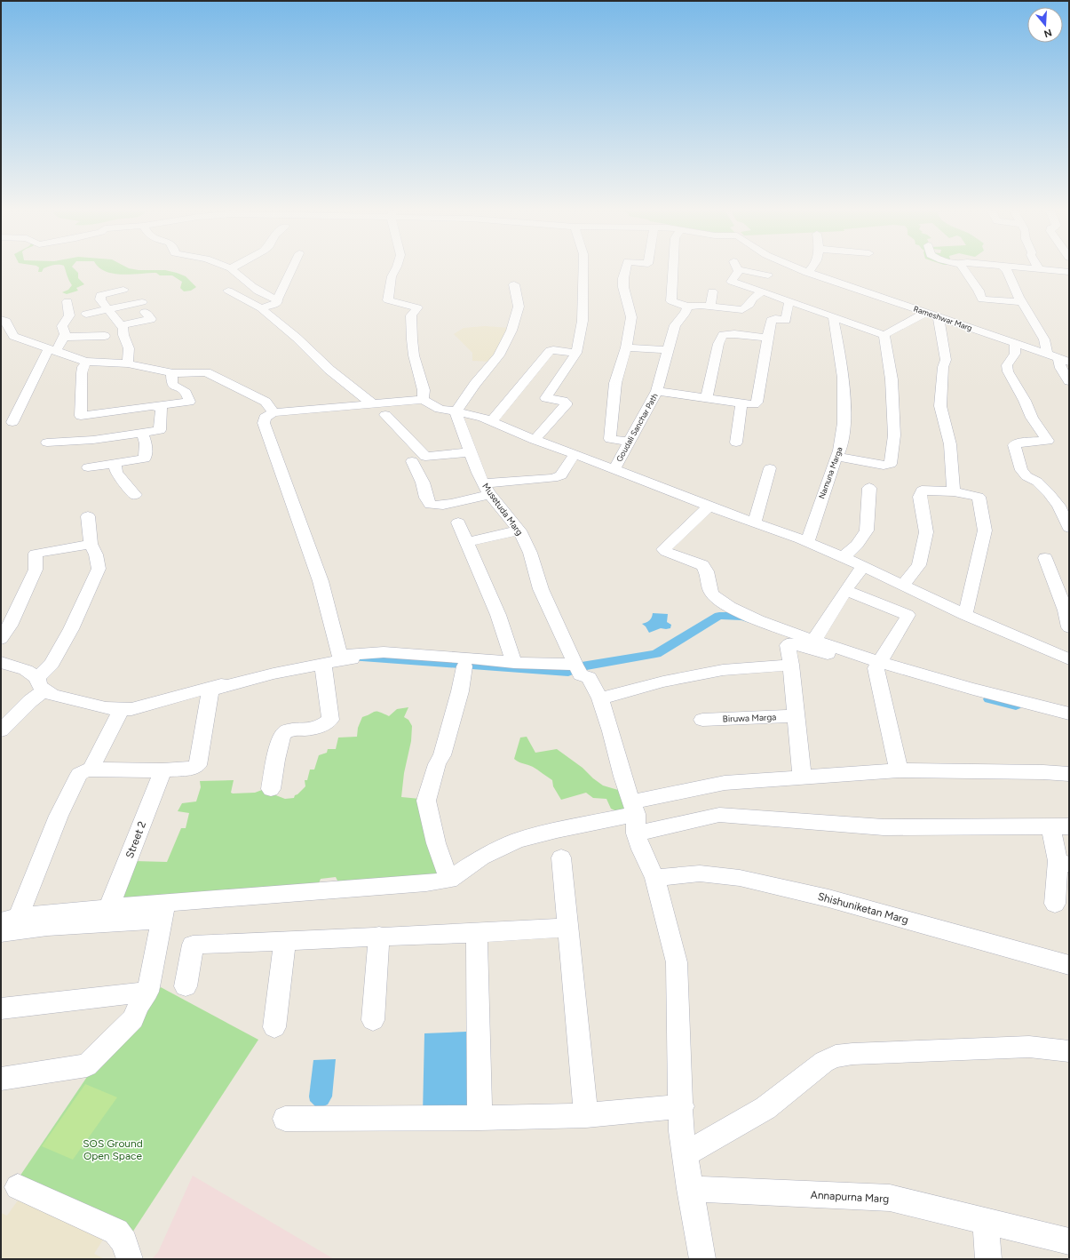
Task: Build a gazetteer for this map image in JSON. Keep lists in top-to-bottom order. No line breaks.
{"streets":{"street":["Rameshwar Marg","Goudali Sanchar Path","Namuna Marga","Musetuda Marg","Biruwa Marga","Street 2","Shishuniketan Marg","Annapurna Marg"]},"parks":["SOS Ground Open Space"],"north":"bottom"}
